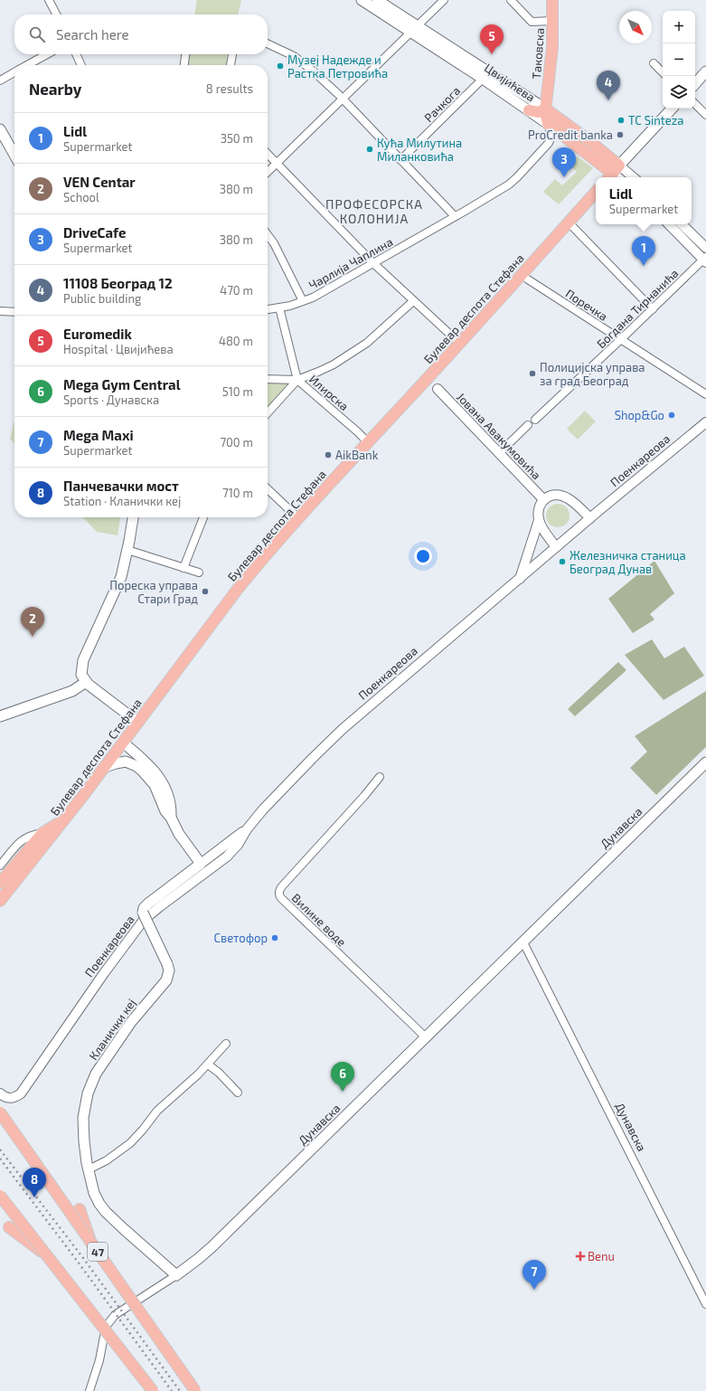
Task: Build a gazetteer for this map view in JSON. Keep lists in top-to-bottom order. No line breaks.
{"streets":{"main road":["Таковска","Цвијићева","Булевар деспота Стефана","Поенкареова","Дунавска","Кланички кеј","47"],"street":["Рачкога","Чарлија Чаплина","Поречка","Богдана Тирнанића","Илирска","Јована Авакумовића","Вилине воде"]},"crossings":[["Таковска","Цвијићева"],["Таковска","Чарлија Чаплина"],["Цвијићева","Рачкога"],["Цвијићева","Чарлија Чаплина"],["Чарлија Чаплина","Илирска"],["Поречка","Богдана Тирнанића"],["Булевар деспота Стефана","Илирска"],["Поенкареова","Кланички кеј"],["Дунавска","Вилине воде"],["Дунавска","Кланички кеј"]],"districts":["ПРОФЕСОРСКА КОЛОНИЈА"],"places":{"other":["Музеј Надежде и Растка Петровића","TC Sinteza","ProCredit banka","Кућа Милутина Миланковића","Полицијска управа за град Београд","Shop&Go","AikBank","Железничка станица Београд Дунав","Пореска управа Стари Град","Светофор"],"health":["Benu"]},"north":"bottom right","page":{"map_buttons":["+","−"],"search":"Search here","pins":["5","4","3","1","2","6","8","7"],"heading":["Nearby","8 results"],"list":[{"mark":"1","name":"Lidl","note":"Supermarket","value":"350 m"},{"mark":"2","name":"VEN Centar","note":"School","value":"380 m"},{"mark":"3","name":"DriveCafe","note":"Supermarket","value":"380 m"},{"mark":"4","name":"11108 Београд 12","note":"Public building","value":"470 m"},{"mark":"5","name":"Euromedik","note":"Hospital · Цвијићева","value":"480 m"},{"mark":"6","name":"Mega Gym Central","note":"Sports · Дунавска","value":"510 m"},{"mark":"7","name":"Mega Maxi","note":"Supermarket","value":"700 m"},{"mark":"8","name":"Панчевачки мост","note":"Station · Кланички кеј","value":"710 m"}],"popup":["Lidl","Supermarket"]}}
